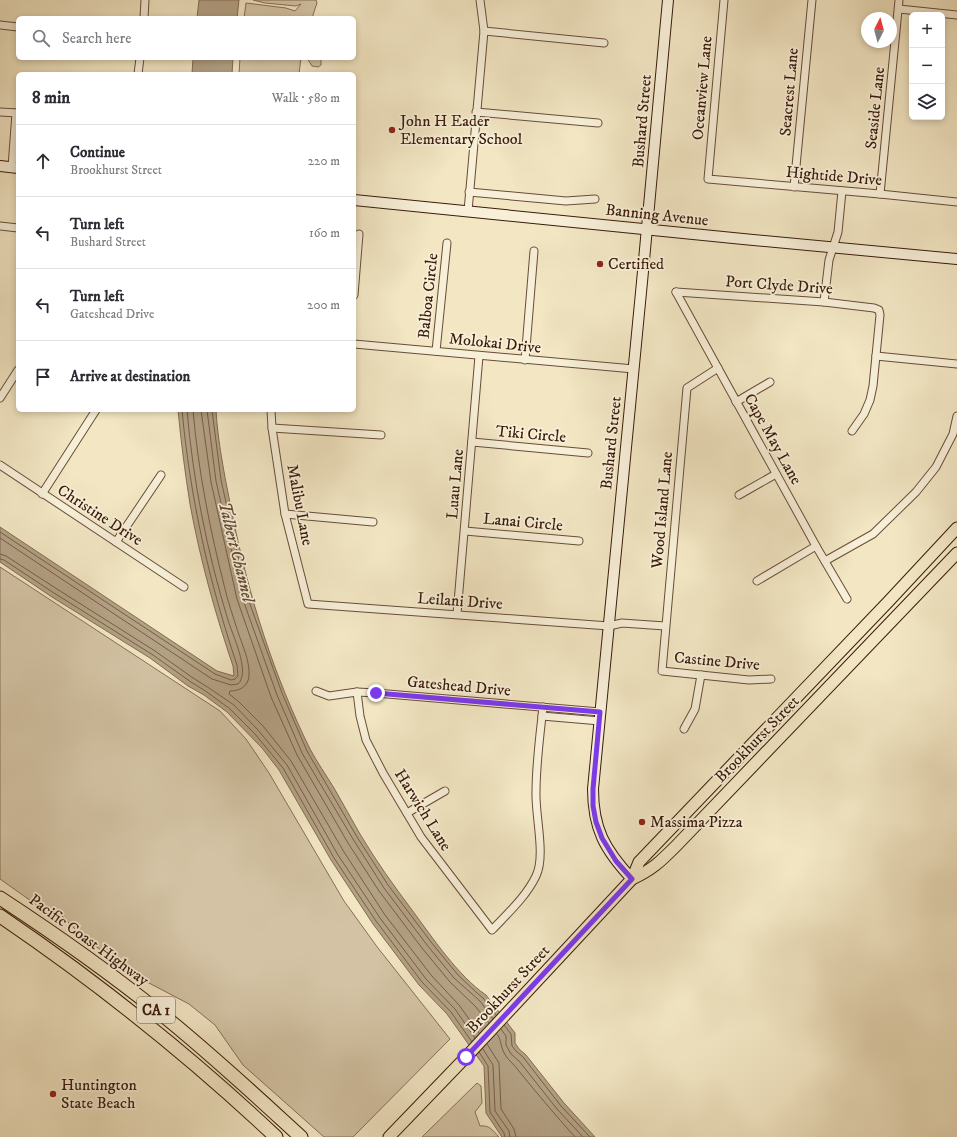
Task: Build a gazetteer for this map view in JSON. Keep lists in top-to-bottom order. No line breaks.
{"streets":{"highway":["Pacific Coast Highway","CA 1"],"main road":["Brookhurst Street"],"street":["Oceanview Lane","Seacrest Lane","Seaside Lane","Bushard Street","Hightide Drive","Banning Avenue","Port Clyde Drive","Balboa Circle","Molokai Drive","Tiki Circle","Cape May Lane","Luau Lane","Malibu Lane","Wood Island Lane","Christine Drive","Lanai Circle","Leilani Drive","Castine Drive","Gateshead Drive","Harwich Lane"]},"crossings":[["Oceanview Lane","Hightide Drive"],["Seacrest Lane","Hightide Drive"],["Seaside Lane","Hightide Drive"],["Bushard Street","Banning Avenue"],["Bushard Street","Molokai Drive"],["Bushard Street","Leilani Drive"],["Bushard Street","Gateshead Drive"],["Bushard Street","Brookhurst Street"],["Port Clyde Drive","Cape May Lane"],["Balboa Circle","Molokai Drive"],["Molokai Drive","Luau Lane"],["Tiki Circle","Luau Lane"],["Cape May Lane","Wood Island Lane"],["Luau Lane","Lanai Circle"],["Luau Lane","Leilani Drive"],["Malibu Lane","Leilani Drive"],["Wood Island Lane","Leilani Drive"],["Wood Island Lane","Castine Drive"],["Gateshead Drive","Harwich Lane"]],"water":["Talbert Channel"],"places":["John H Eader Elementary School","Certified","Massima Pizza","Huntington State Beach"],"north":"top","page":{"map_buttons":["+","−"],"search":"Search here","heading":["8 min","Walk · 580 m"],"list":[["Continue","Brookhurst Street","220 m"],["Turn left","Bushard Street","160 m"],["Turn left","Gateshead Drive","200 m"],"Arrive at destination"]}}
